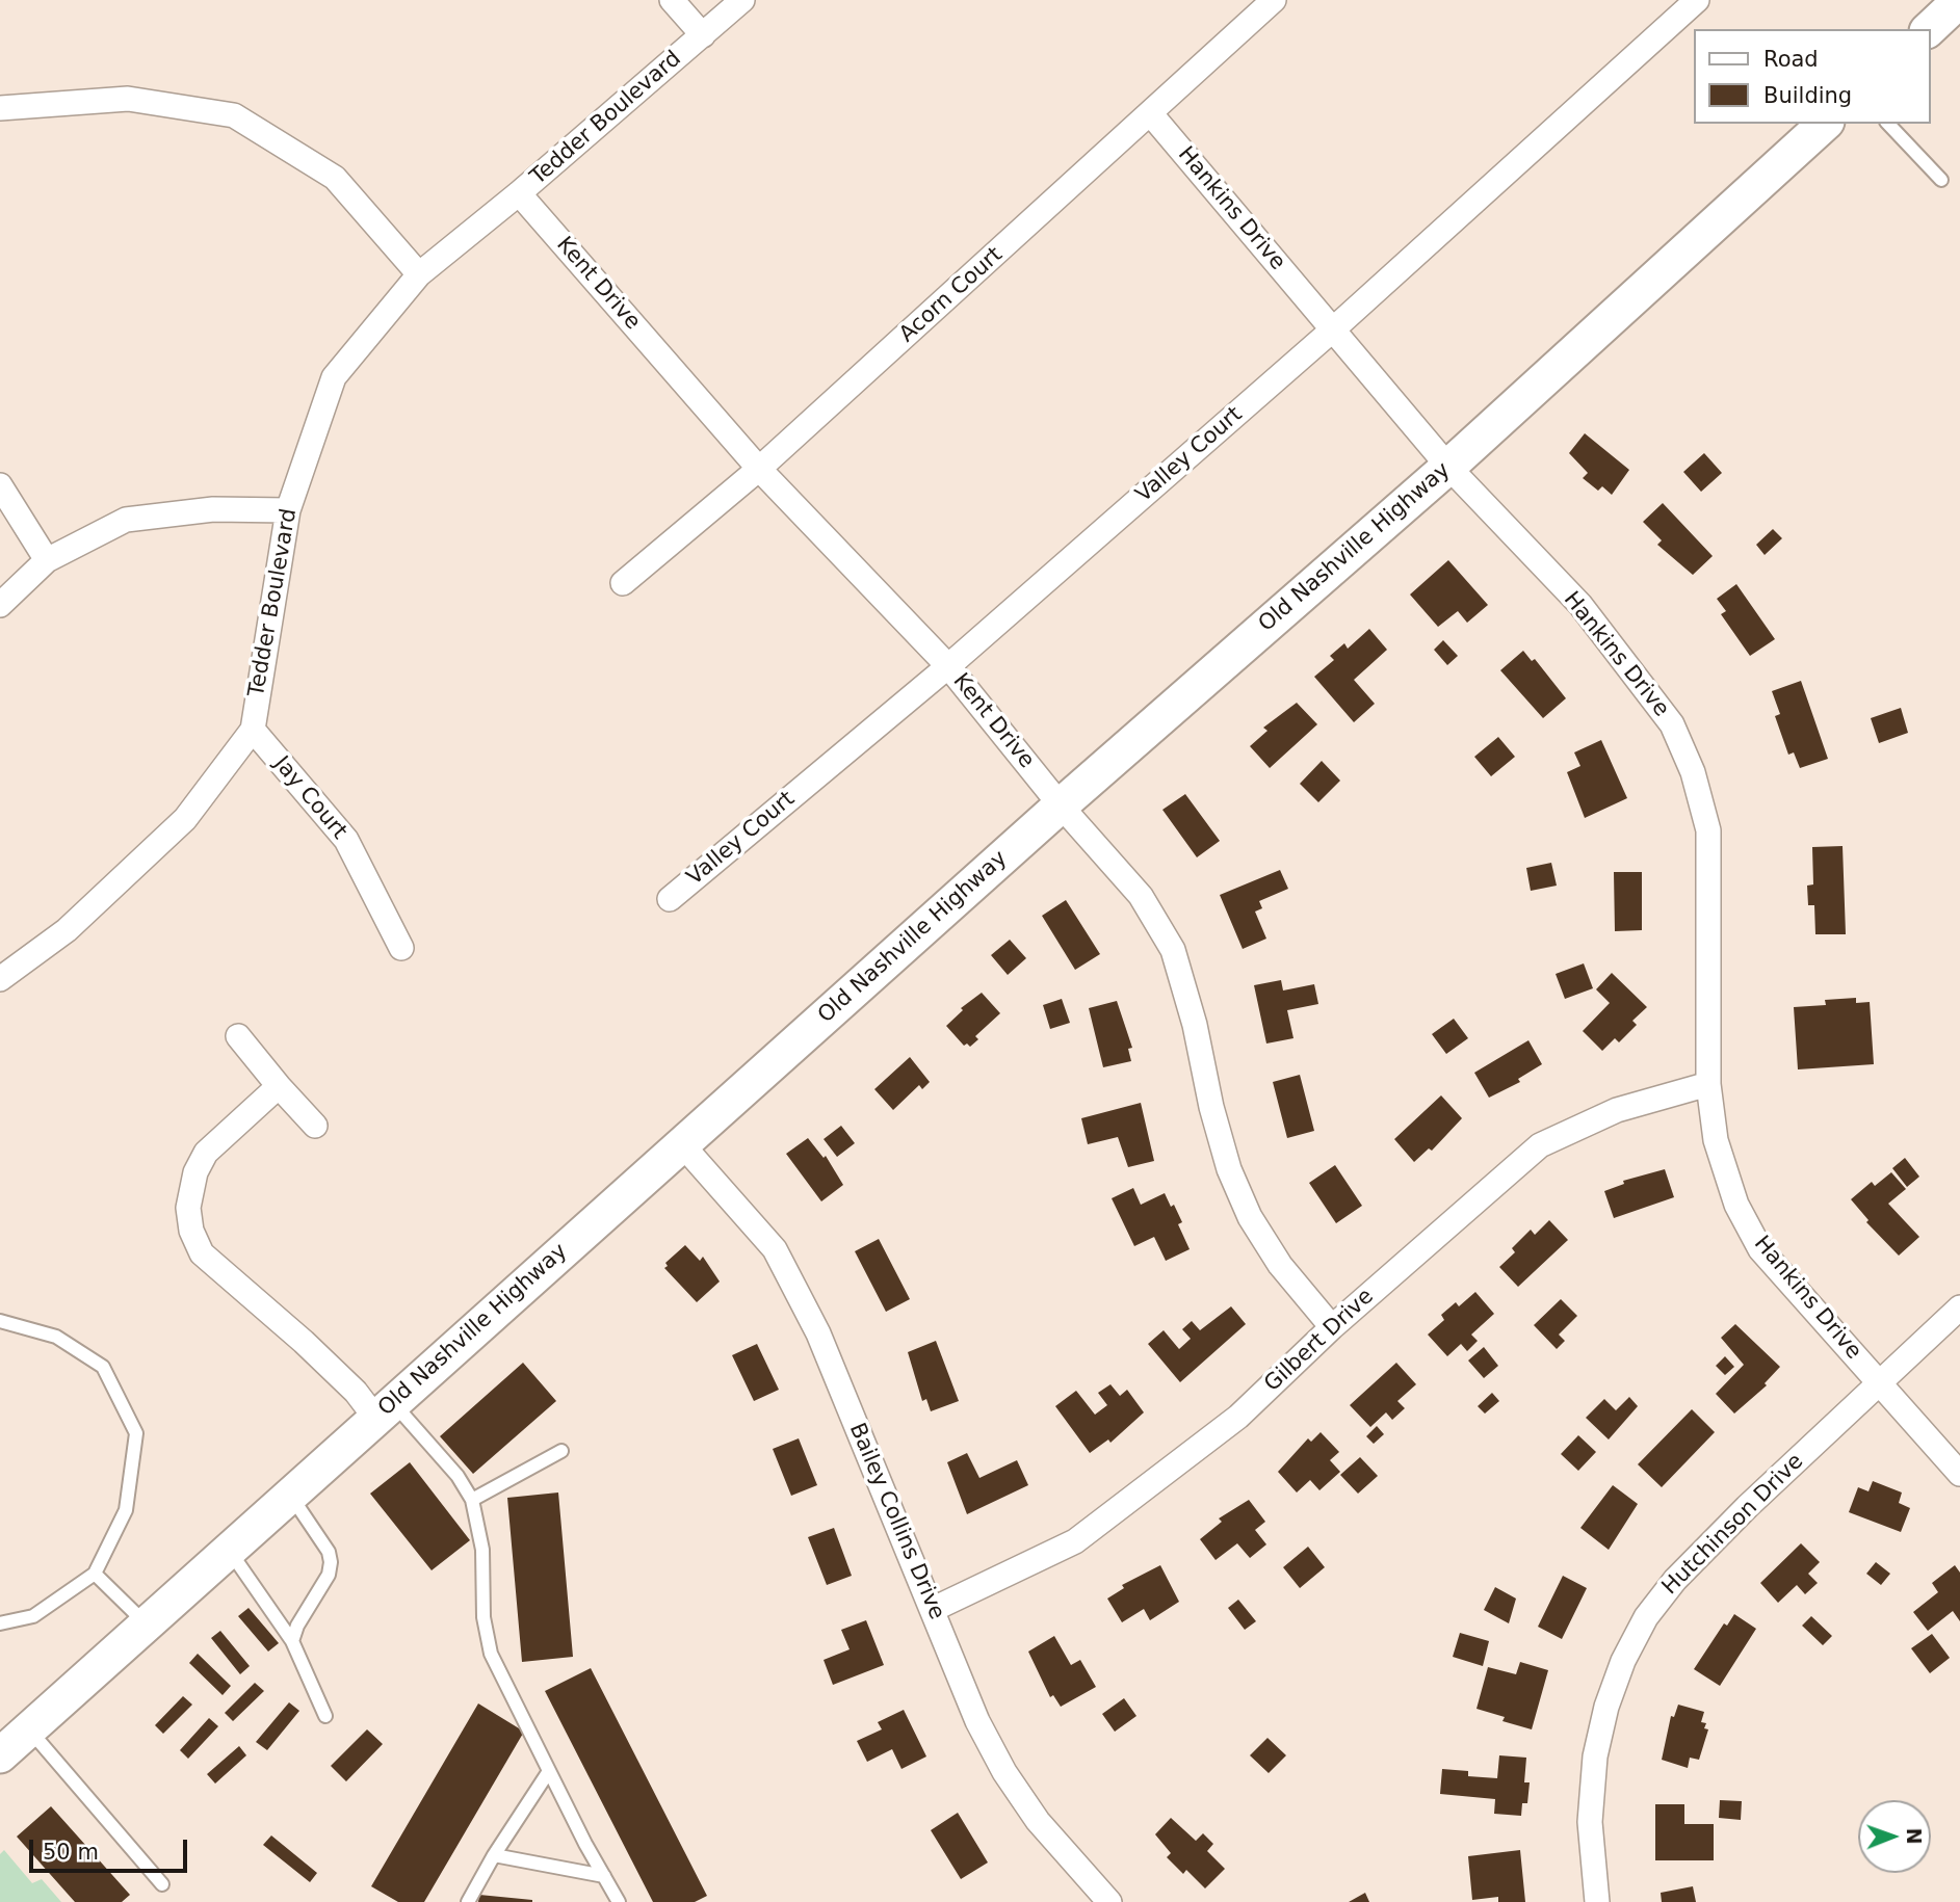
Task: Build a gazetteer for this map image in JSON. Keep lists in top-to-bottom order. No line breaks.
{"streets":{"main road":["Old Nashville Highway"],"street":["Tedder Boulevard","Hankins Drive","Kent Drive","Acorn Court","Valley Court","Jay Court","Gilbert Drive","Bailey Collins Drive","Hutchinson Drive"]},"crossings":[["Tedder Boulevard","Kent Drive"],["Tedder Boulevard","Jay Court"],["Hankins Drive","Acorn Court"],["Hankins Drive","Valley Court"],["Hankins Drive","Old Nashville Highway"],["Hankins Drive","Gilbert Drive"],["Hankins Drive","Hutchinson Drive"],["Kent Drive","Acorn Court"],["Kent Drive","Valley Court"],["Kent Drive","Old Nashville Highway"],["Kent Drive","Gilbert Drive"],["Old Nashville Highway","Bailey Collins Drive"],["Gilbert Drive","Bailey Collins Drive"]],"legend":["Road","Building"],"scale_bar":"50 m","north":"right"}
